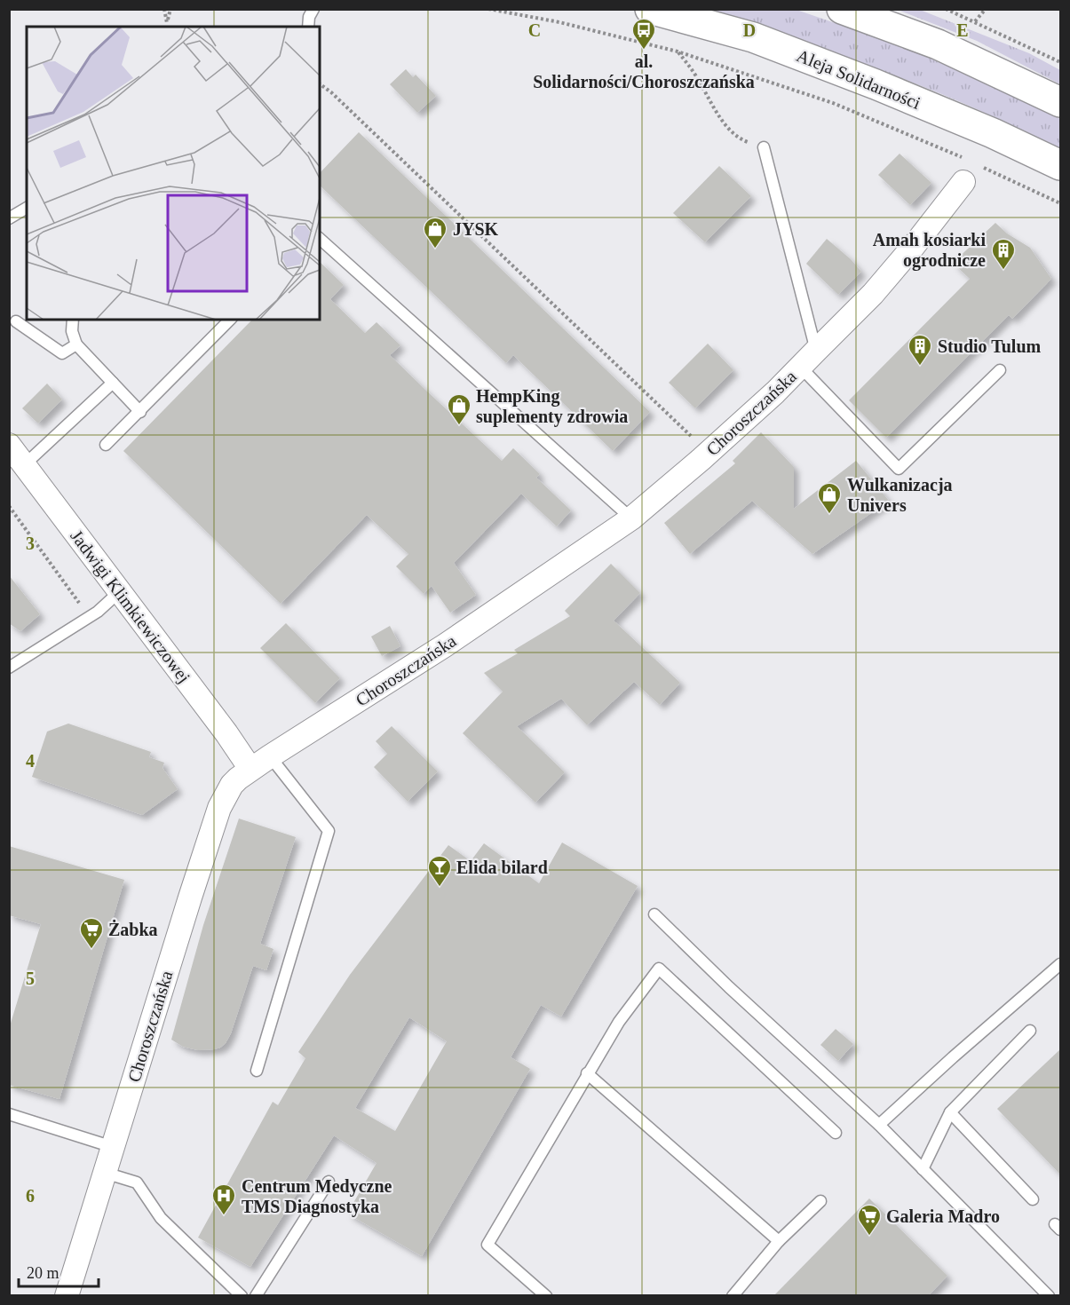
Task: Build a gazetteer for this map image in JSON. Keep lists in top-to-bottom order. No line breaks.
{"streets":{"main road":["Aleja Solidarności"],"street":["Choroszczańska","Jadwigi Klimkiewiczowej"]},"crossings":[["Choroszczańska","Jadwigi Klimkiewiczowej"]],"places":{"bus stop":["al. Solidarności/Choroszczańska"],"shop":["JYSK","HempKing suplementy zdrowia","Wulkanizacja Univers"],"building":["Amah kosiarki ogrodnicze","Studio Tulum"],"bar":["Elida bilard"],"supermarket":["Żabka","Galeria Madro"],"hospital":["Centrum Medyczne TMS Diagnostyka"]},"scale_bar":"20 m","grid":{"columns":["C","D","E"],"rows":["3","4","5","6"]}}
